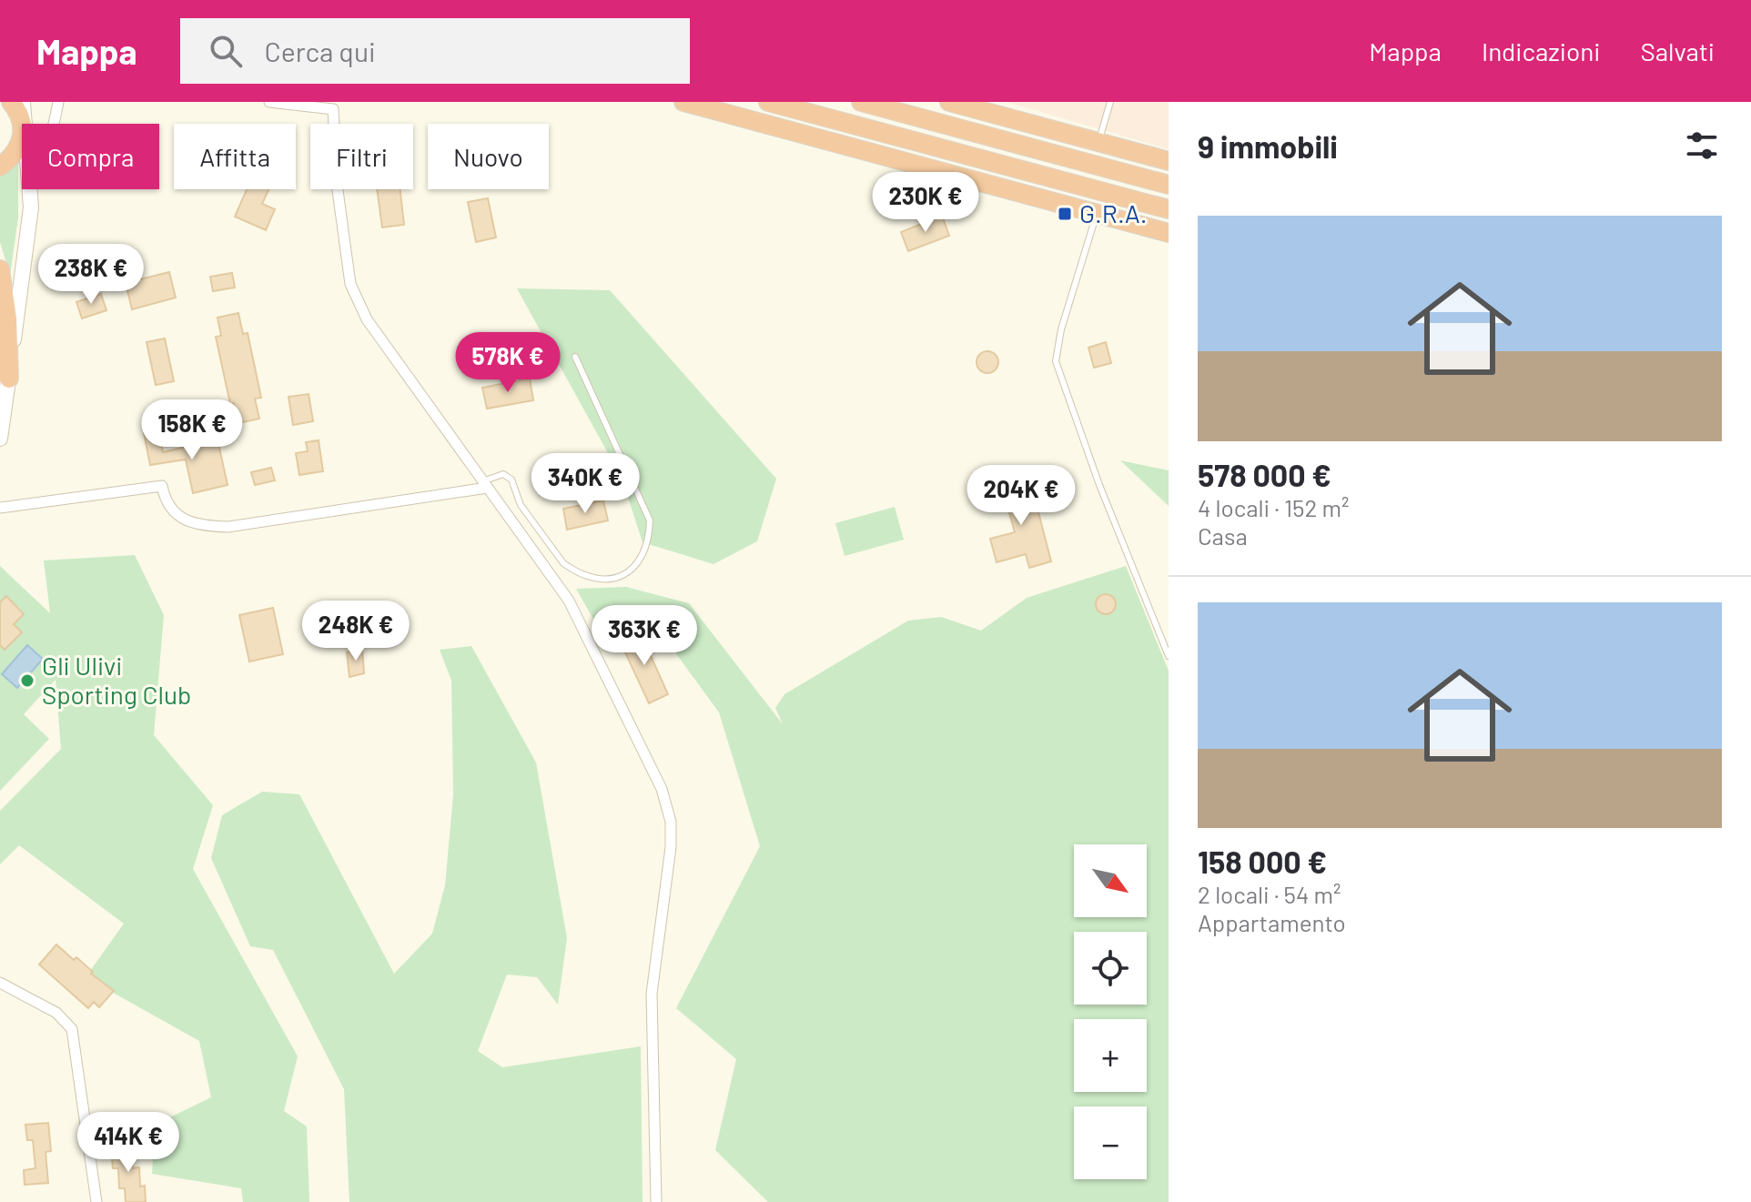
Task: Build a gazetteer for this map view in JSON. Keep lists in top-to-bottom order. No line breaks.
{"places":{"transit":["G.R.A."],"other":["Gli Ulivi Sporting Club"]},"north":"bottom right","page":{"header":"Mappa","search":"Cerca qui","nav":["Mappa","Indicazioni","Salvati"],"heading":"9 immobili","chip":["Compra","Affitta","Filtri","Nuovo"],"price":["230K €","238K €","578K €","158K €","340K €","204K €","248K €","363K €","414K €"],"list":[{"name":"578 000 €","note":"4 locali · 152 m² · Casa"},{"name":"158 000 €","note":"2 locali · 54 m² · Appartamento"}],"map_buttons":["+","−"]}}
